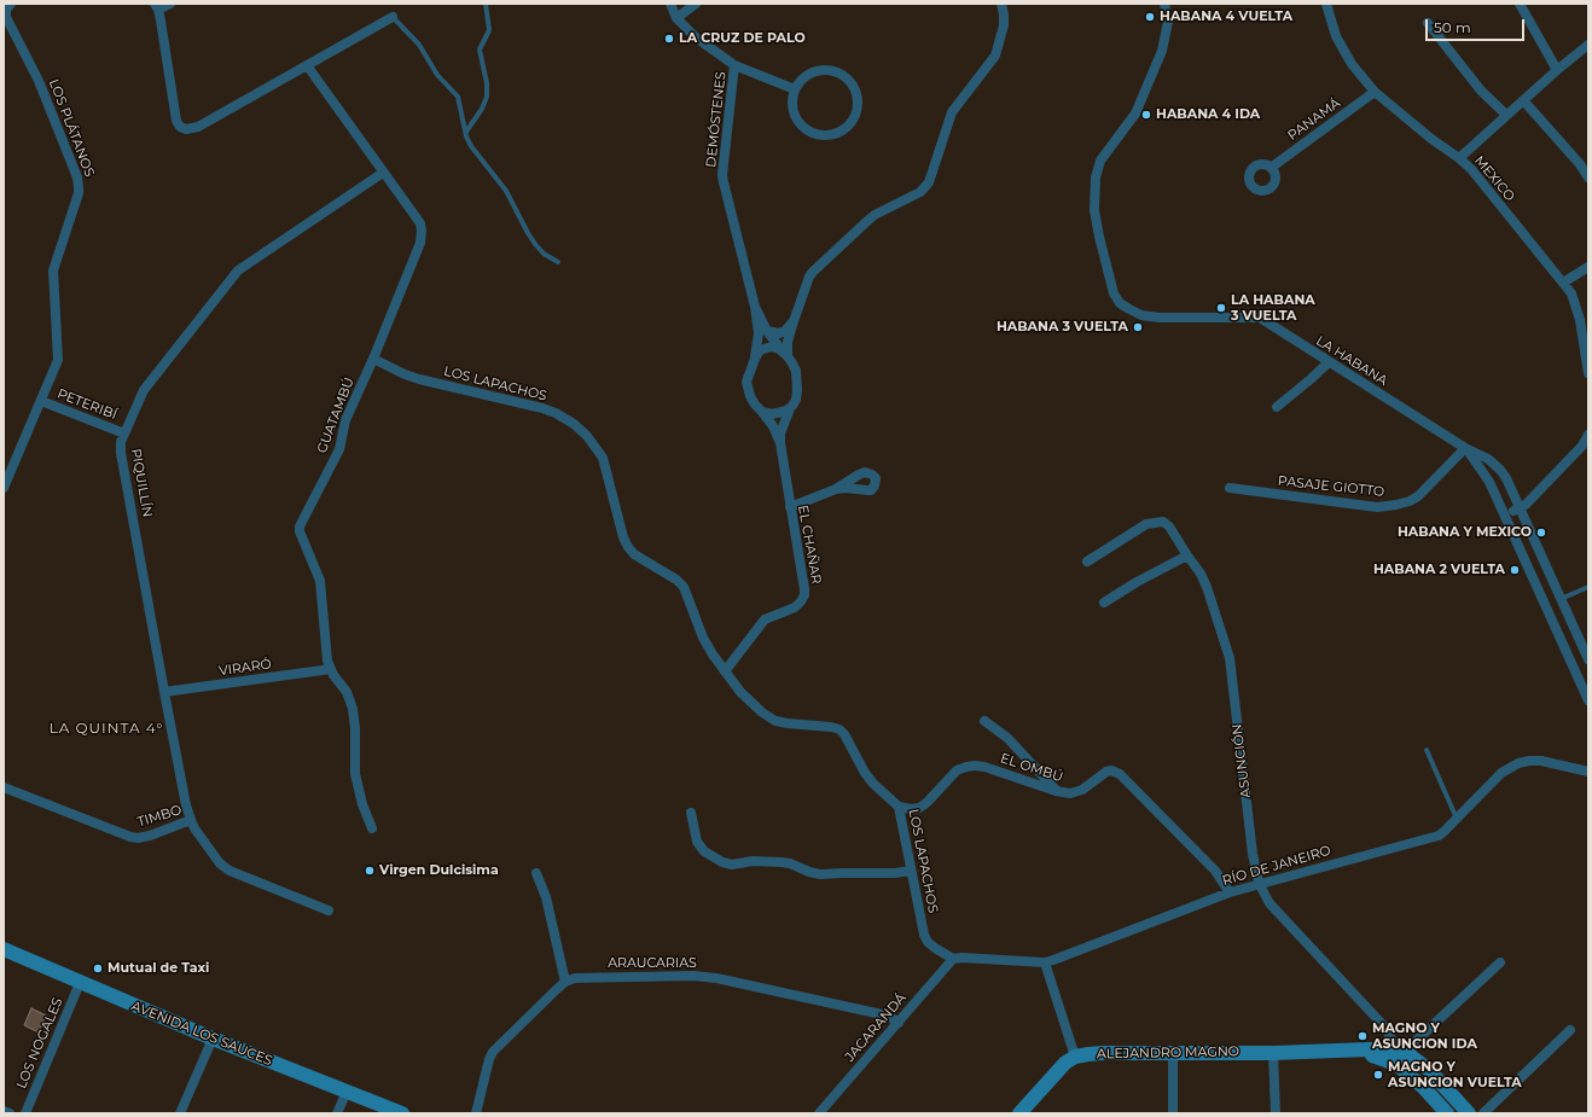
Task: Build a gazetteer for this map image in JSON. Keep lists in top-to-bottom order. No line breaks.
{"streets":{"main road":["ASUNCIÓN","AVENIDA LOS SAUCES","ALEJANDRO MAGNO"],"street":["DEMÓSTENES","PANAMÁ","LOS PLÁTANOS","MEXICO","LA HABANA","LOS LAPACHOS","PETERIBÍ","GUATAMBÚ","PIQUILLÍN","PASAJE GIOTTO","EL CHAÑAR","VIRARÓ","EL OMBÚ","TIMBO","RÍO DE JANEIRO","ARAUCARIAS","JACARANDÁ","LOS NOGALES"]},"crossings":[["DEMÓSTENES","EL CHAÑAR"],["PANAMÁ","MEXICO"],["LOS PLÁTANOS","PETERIBÍ"],["LA HABANA","PASAJE GIOTTO"],["LOS LAPACHOS","GUATAMBÚ"],["LOS LAPACHOS","EL CHAÑAR"],["LOS LAPACHOS","EL OMBÚ"],["LOS LAPACHOS","RÍO DE JANEIRO"],["LOS LAPACHOS","JACARANDÁ"],["PETERIBÍ","PIQUILLÍN"],["GUATAMBÚ","PIQUILLÍN"],["GUATAMBÚ","VIRARÓ"],["PIQUILLÍN","VIRARÓ"],["PIQUILLÍN","TIMBO"],["ASUNCIÓN","RÍO DE JANEIRO"],["EL OMBÚ","RÍO DE JANEIRO"],["RÍO DE JANEIRO","JACARANDÁ"],["ARAUCARIAS","JACARANDÁ"],["AVENIDA LOS SAUCES","LOS NOGALES"]],"districts":["LA QUINTA 4°"],"places":["HABANA 4 VUELTA","LA CRUZ DE PALO","HABANA 4 IDA","LA HABANA 3 VUELTA","HABANA 3 VUELTA","HABANA Y MEXICO","HABANA 2 VUELTA","Virgen Dulcisima","Mutual de Taxi","MAGNO Y ASUNCION IDA","MAGNO Y ASUNCION VUELTA"],"scale_bar":"50 m"}
